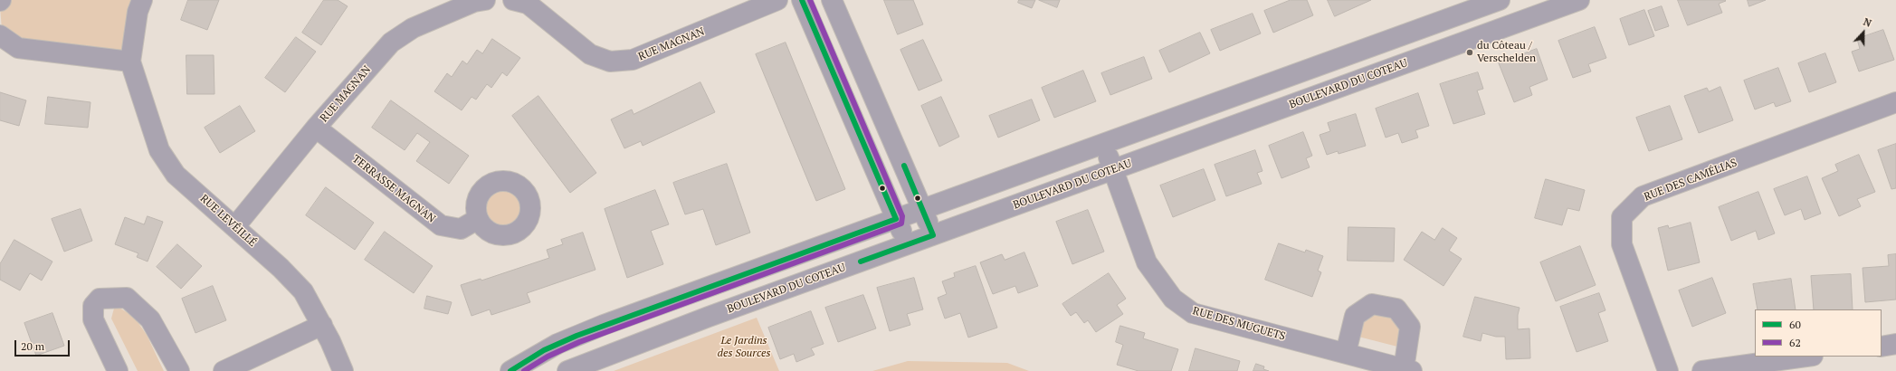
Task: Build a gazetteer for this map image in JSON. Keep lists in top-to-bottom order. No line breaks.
{"streets":{"street":["RUE MAGNAN","BOULEVARD DU COTEAU","RUE DES CAMÉLIAS","TERRASSE MAGNAN","RUE LEVÉILLÉ","RUE DES MUGUETS"]},"crossings":[["RUE MAGNAN","TERRASSE MAGNAN"],["RUE MAGNAN","RUE LEVÉILLÉ"],["BOULEVARD DU COTEAU","RUE DES MUGUETS"]],"parks":["Le Jardins des Sources"],"places":["du Côteau / Verschelden"],"lines":["transit line 60","transit line 62"],"legend":["60","62"],"scale_bar":"20 m","north":"top"}
